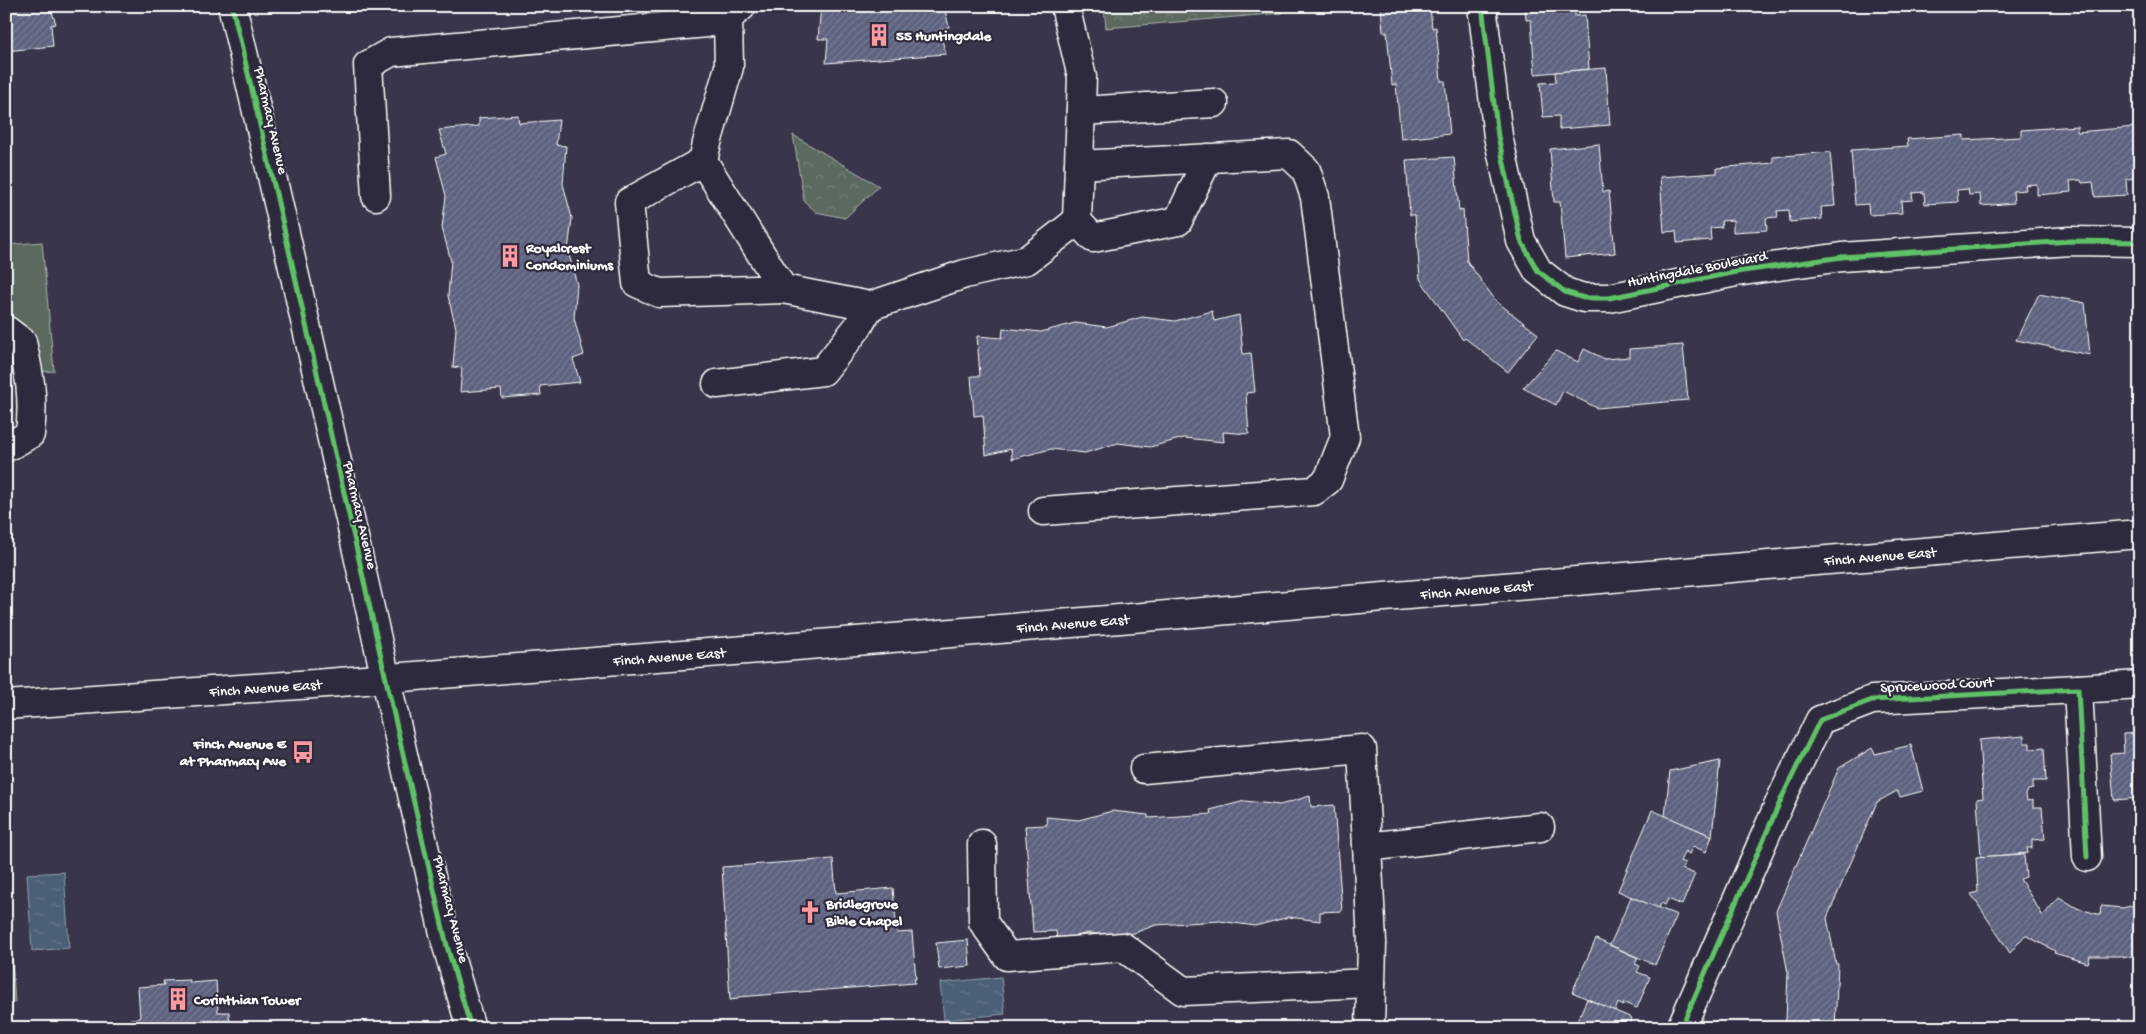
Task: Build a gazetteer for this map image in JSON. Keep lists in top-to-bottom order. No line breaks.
{"streets":{"street":["Pharmacy Avenue","Huntingdale Boulevard","Finch Avenue East","Sprucewood Court"]},"crossings":[["Pharmacy Avenue","Finch Avenue East"]],"places":{"building":["55 Huntingdale","Royalcrest Condominiums","Corinthian Tower"],"bus stop":["Finch Avenue E at Pharmacy Ave"],"church":["Bridlegrove Bible Chapel"]}}
